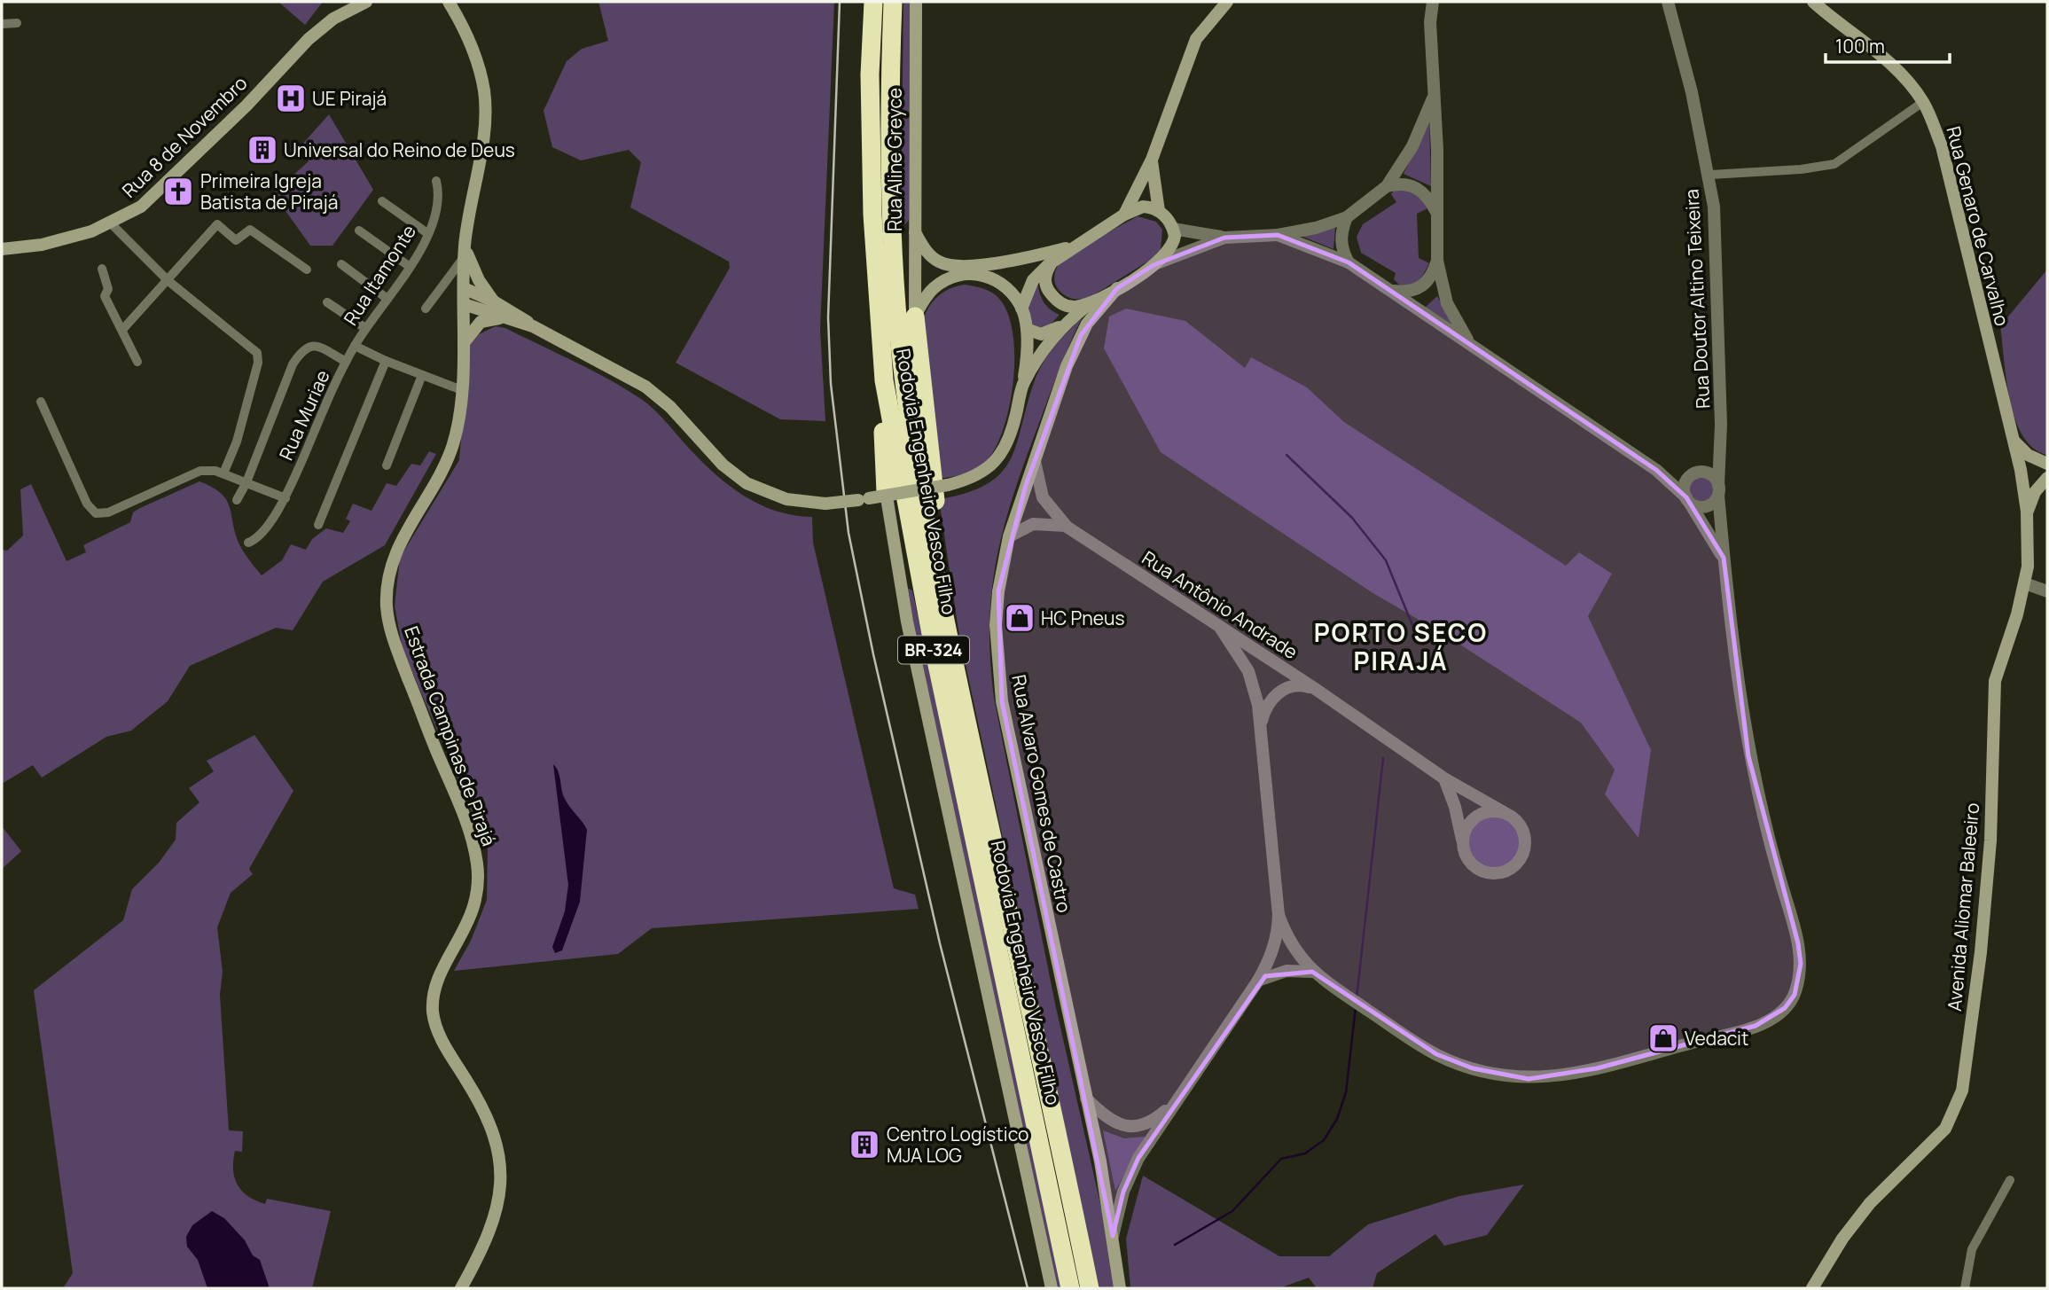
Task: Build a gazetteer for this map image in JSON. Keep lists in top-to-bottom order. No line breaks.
{"streets":{"highway":["Rodovia Engenheiro Vasco Filho","BR-324"],"main road":["Rua 8 de Novembro","Rua Aline Greyce","Rua Genaro de Carvalho","Estrada Campinas de Pirajá","Rua Alvaro Gomes de Castro","Avenida Aliomar Baleeiro"],"street":["Rua Itamonte","Rua Doutor Altino Teixeira","Rua Muriae","Rua Antônio Andrade"]},"crossings":[["Rua Genaro de Carvalho","Avenida Aliomar Baleeiro"],["Rua Itamonte","Rua Muriae"],["Rua Itamonte","Estrada Campinas de Pirajá"],["Rua Antônio Andrade","Rua Alvaro Gomes de Castro"]],"districts":["PORTO SECO PIRAJÁ"],"places":{"hospital":["UE Pirajá"],"building":["Universal do Reino de Deus","Centro Logístico MJA LOG"],"church":["Primeira Igreja Batista de Pirajá"],"shop":["HC Pneus","Vedacit"]},"scale_bar":"100 m"}
